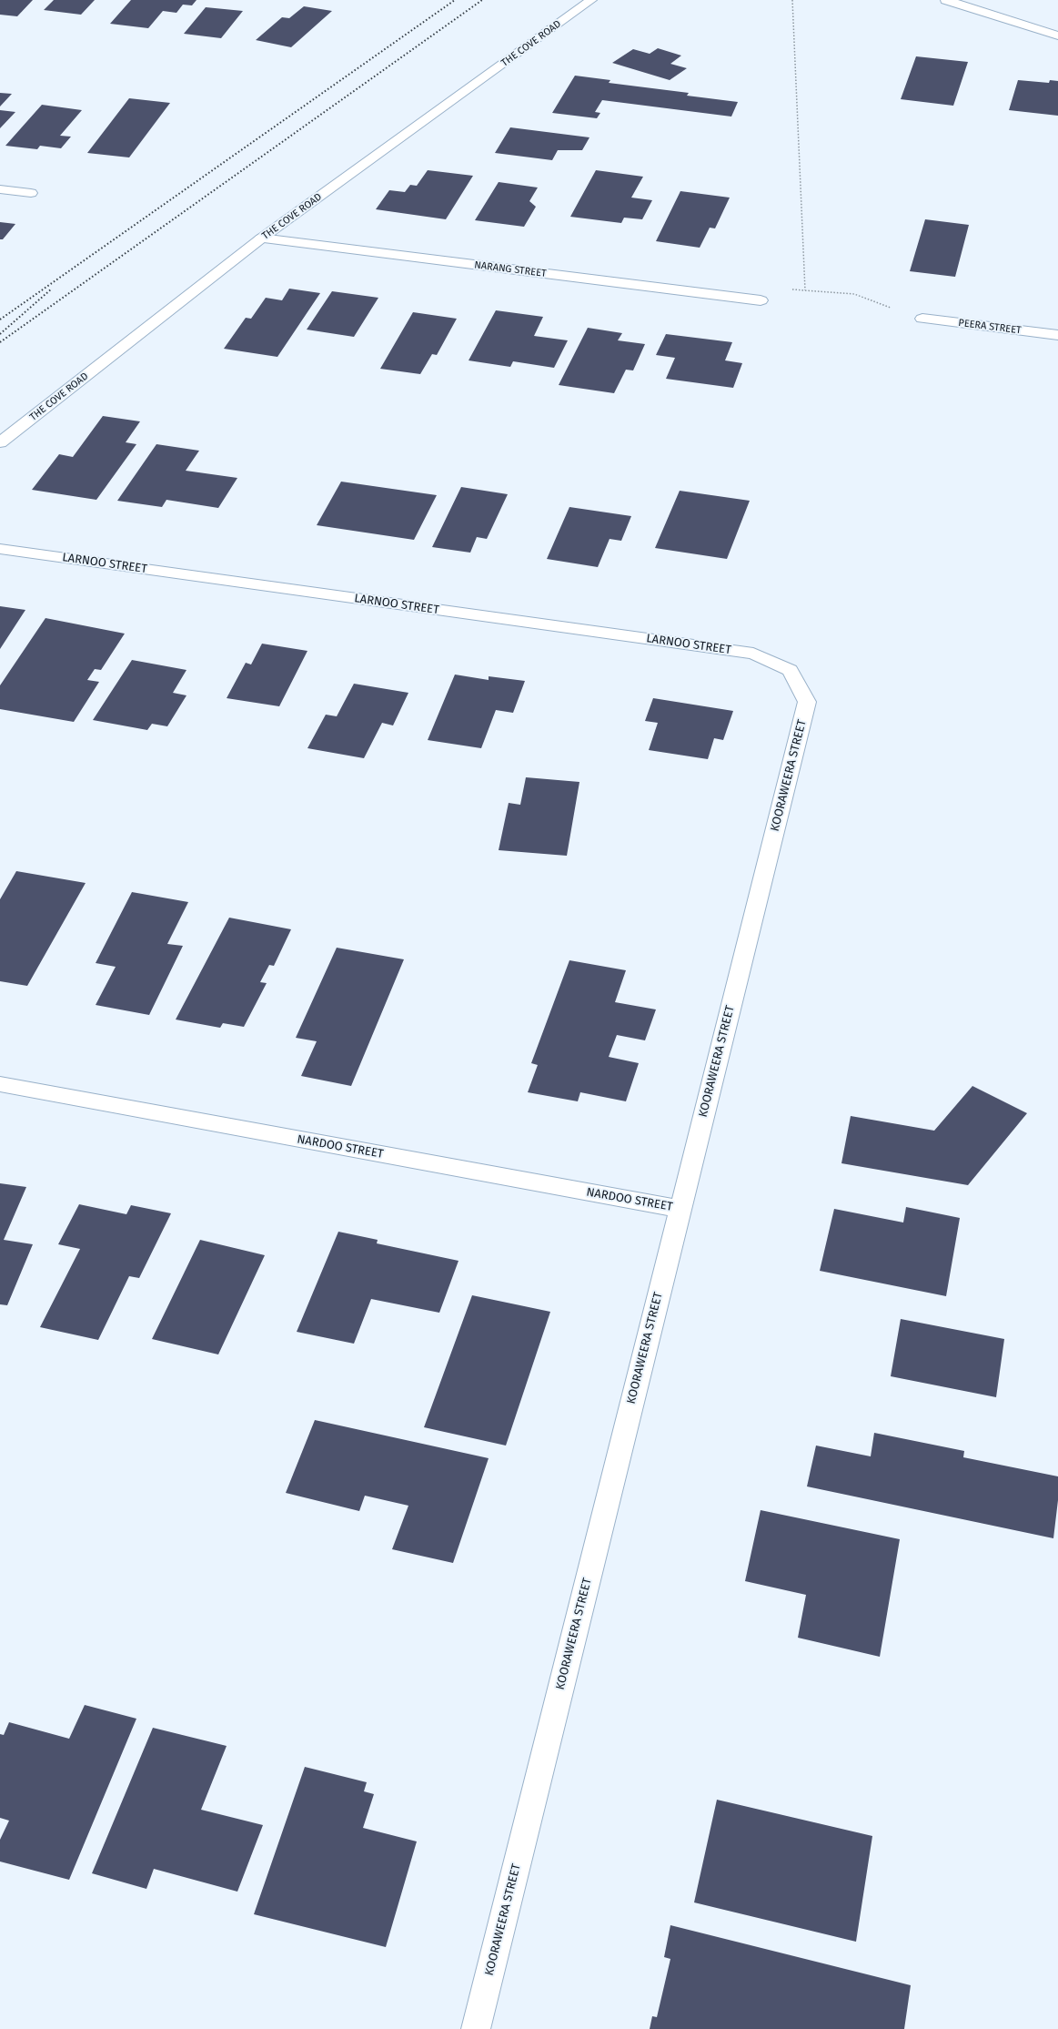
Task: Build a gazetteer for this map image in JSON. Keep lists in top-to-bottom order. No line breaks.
{"streets":{"street":["THE COVE ROAD","NARANG STREET","PEERA STREET","LARNOO STREET","KOORAWEERA STREET","NARDOO STREET"]},"crossings":[["THE COVE ROAD","NARANG STREET"],["LARNOO STREET","KOORAWEERA STREET"],["KOORAWEERA STREET","NARDOO STREET"]]}
